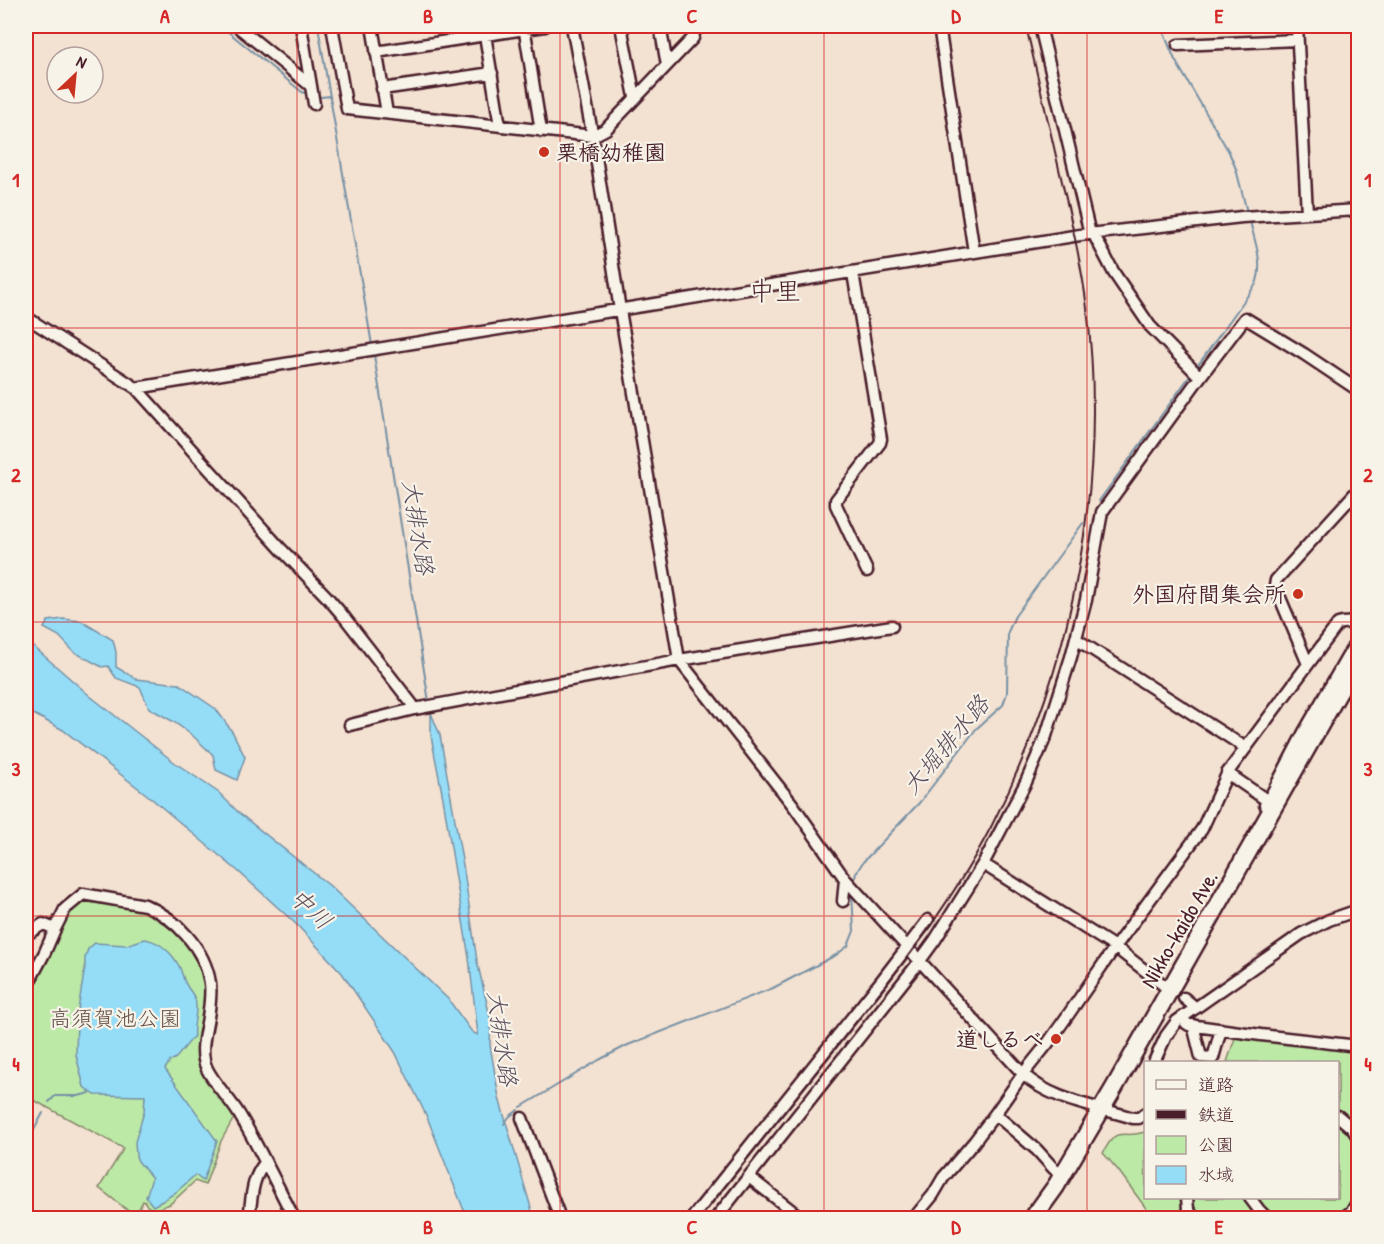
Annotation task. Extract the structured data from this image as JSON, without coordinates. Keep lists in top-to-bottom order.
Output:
{
  "streets": {
    "highway": ["Nikko-kaido Ave."]
  },
  "districts": ["中里"],
  "water": ["大排水路", "大堀排水路", "中川"],
  "parks": ["高須賀池公園"],
  "places": ["栗橋幼稚園", "外国府間集会所", "道しるべ"],
  "legend": [
    "道路",
    "鉄道",
    "公園",
    "水域"
  ],
  "north": "top right",
  "grid": {
    "columns": [
      "A",
      "B",
      "C",
      "D",
      "E"
    ],
    "rows": [
      "1",
      "2",
      "3",
      "4"
    ]
  }
}
